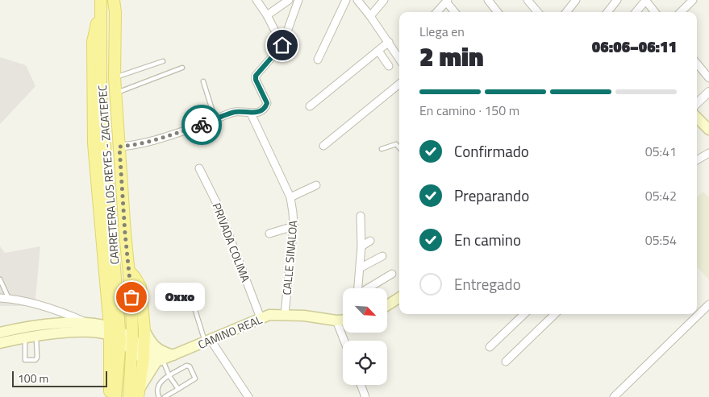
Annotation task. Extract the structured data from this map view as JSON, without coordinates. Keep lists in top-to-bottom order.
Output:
{
  "streets": {
    "main road": ["CARRETERA LOS REYES - ZACATEPEC", "CAMINO REAL"],
    "street": ["PRIVADA COLIMA", "CALLE SINALOA"]
  },
  "crossings": [
    ["PRIVADA COLIMA", "CAMINO REAL"],
    ["CALLE SINALOA", "CAMINO REAL"]
  ],
  "places": ["Oxxo"],
  "scale_bar": "100 m",
  "north": "bottom right",
  "page": {
    "heading": ["2 min", "Llega en", "06:06–06:11"],
    "bar": "En camino · 150 m",
    "list": [
      ["Confirmado", "05:41"],
      ["Preparando", "05:42"],
      ["En camino", "05:54"],
      "Entregado"
    ],
    "bubble": "Oxxo",
    "scale": "100 m"
  }
}
